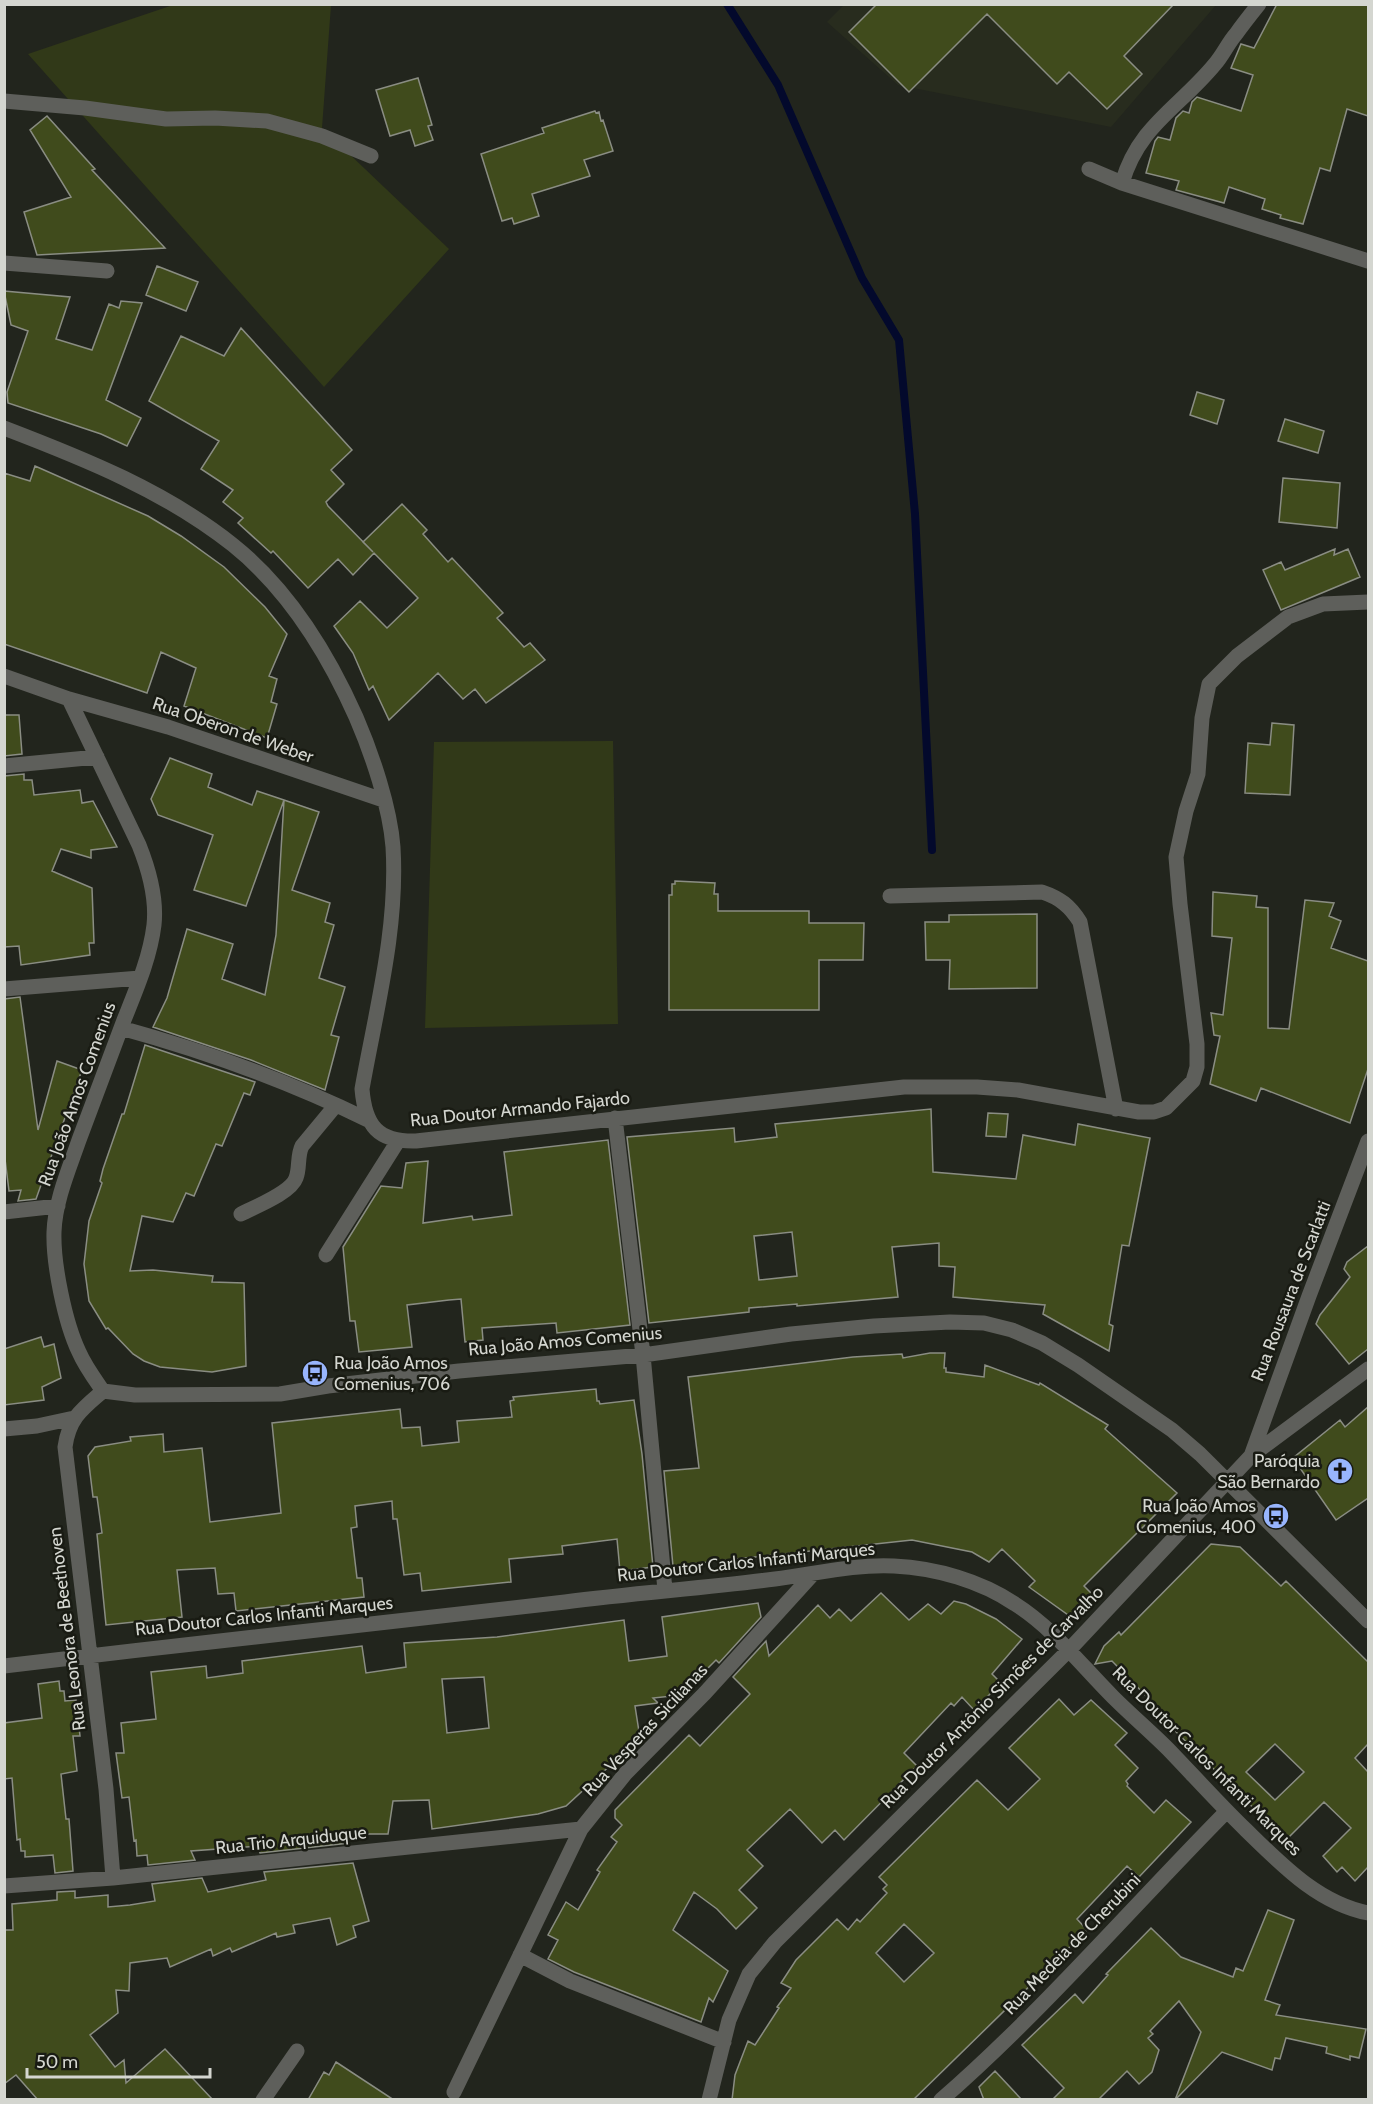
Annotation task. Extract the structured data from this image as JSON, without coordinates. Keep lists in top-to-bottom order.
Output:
{
  "streets": {
    "street": [
      "Rua Oberon de Weber",
      "Rua João Amos Comenius",
      "Rua Doutor Armando Fajardo",
      "Rua Rousaura de Scarlatti",
      "Rua Doutor Carlos Infanti Marques",
      "Rua Leonora de Beethoven",
      "Rua Doutor Antônio Simões de Carvalho",
      "Rua Vesperas Sicilianas",
      "Rua Trio Arquiduque",
      "Rua Medeia de Cherubini"
    ]
  },
  "crossings": [
    ["Rua Oberon de Weber", "Rua João Amos Comenius"],
    ["Rua João Amos Comenius", "Rua Doutor Armando Fajardo"],
    ["Rua João Amos Comenius", "Rua Leonora de Beethoven"],
    ["Rua João Amos Comenius", "Rua Doutor Antônio Simões de Carvalho"],
    ["Rua Rousaura de Scarlatti", "Rua Doutor Antônio Simões de Carvalho"],
    ["Rua Doutor Carlos Infanti Marques", "Rua Leonora de Beethoven"],
    ["Rua Doutor Carlos Infanti Marques", "Rua Doutor Antônio Simões de Carvalho"],
    ["Rua Doutor Carlos Infanti Marques", "Rua Vesperas Sicilianas"],
    ["Rua Doutor Carlos Infanti Marques", "Rua Medeia de Cherubini"],
    ["Rua Leonora de Beethoven", "Rua Trio Arquiduque"],
    ["Rua Vesperas Sicilianas", "Rua Trio Arquiduque"]
  ],
  "places": {
    "bus stop": ["Rua João Amos Comenius, 706", "Rua João Amos Comenius, 400"],
    "church": ["Paróquia São Bernardo"]
  },
  "scale_bar": "50 m"
}
